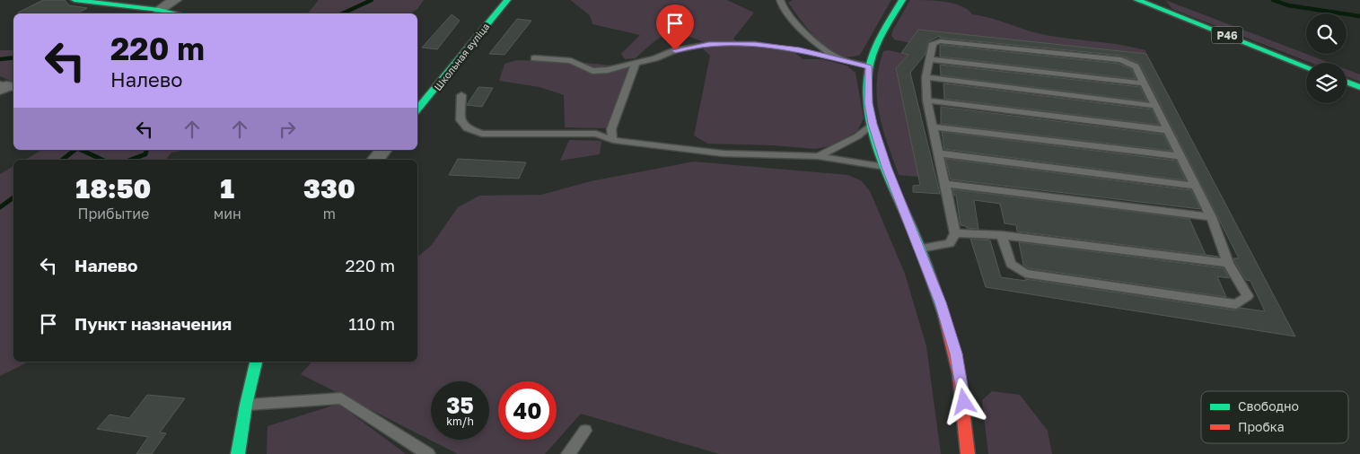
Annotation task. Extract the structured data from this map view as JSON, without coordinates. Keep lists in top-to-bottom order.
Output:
{
  "streets": {
    "street": ["Р46", "Школьная вуліца"]
  },
  "legend": ["Свободно", "Пробка"],
  "page": {
    "turn": ["220 m", "Налево"],
    "eta": [
      "18:50",
      "Прибытие",
      "1",
      "мин",
      "330",
      "m"
    ],
    "list": [
      {
        "name": "Налево",
        "value": "220 m"
      },
      {
        "name": "Пункт назначения",
        "value": "110 m"
      }
    ],
    "speed": "35 km/h",
    "limit": "40"
  }
}
